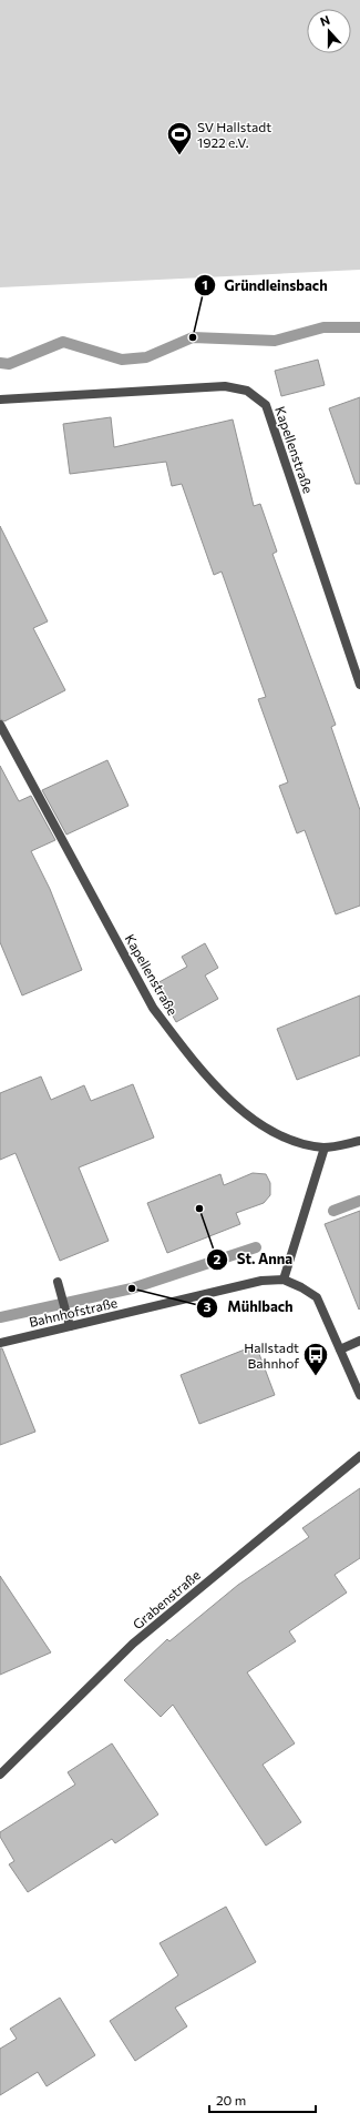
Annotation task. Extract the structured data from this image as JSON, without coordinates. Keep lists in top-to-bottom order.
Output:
{
  "streets": {
    "street": ["Kapellenstraße", "Bahnhofstraße", "Grabenstraße"]
  },
  "places": {
    "sports": ["SV Hallstadt 1922 e.V."],
    "other": ["Gründleinsbach", "St. Anna", "Mühlbach"],
    "bus stop": ["Hallstadt Bahnhof"]
  },
  "scale_bar": "20 m",
  "north": "top"
}
